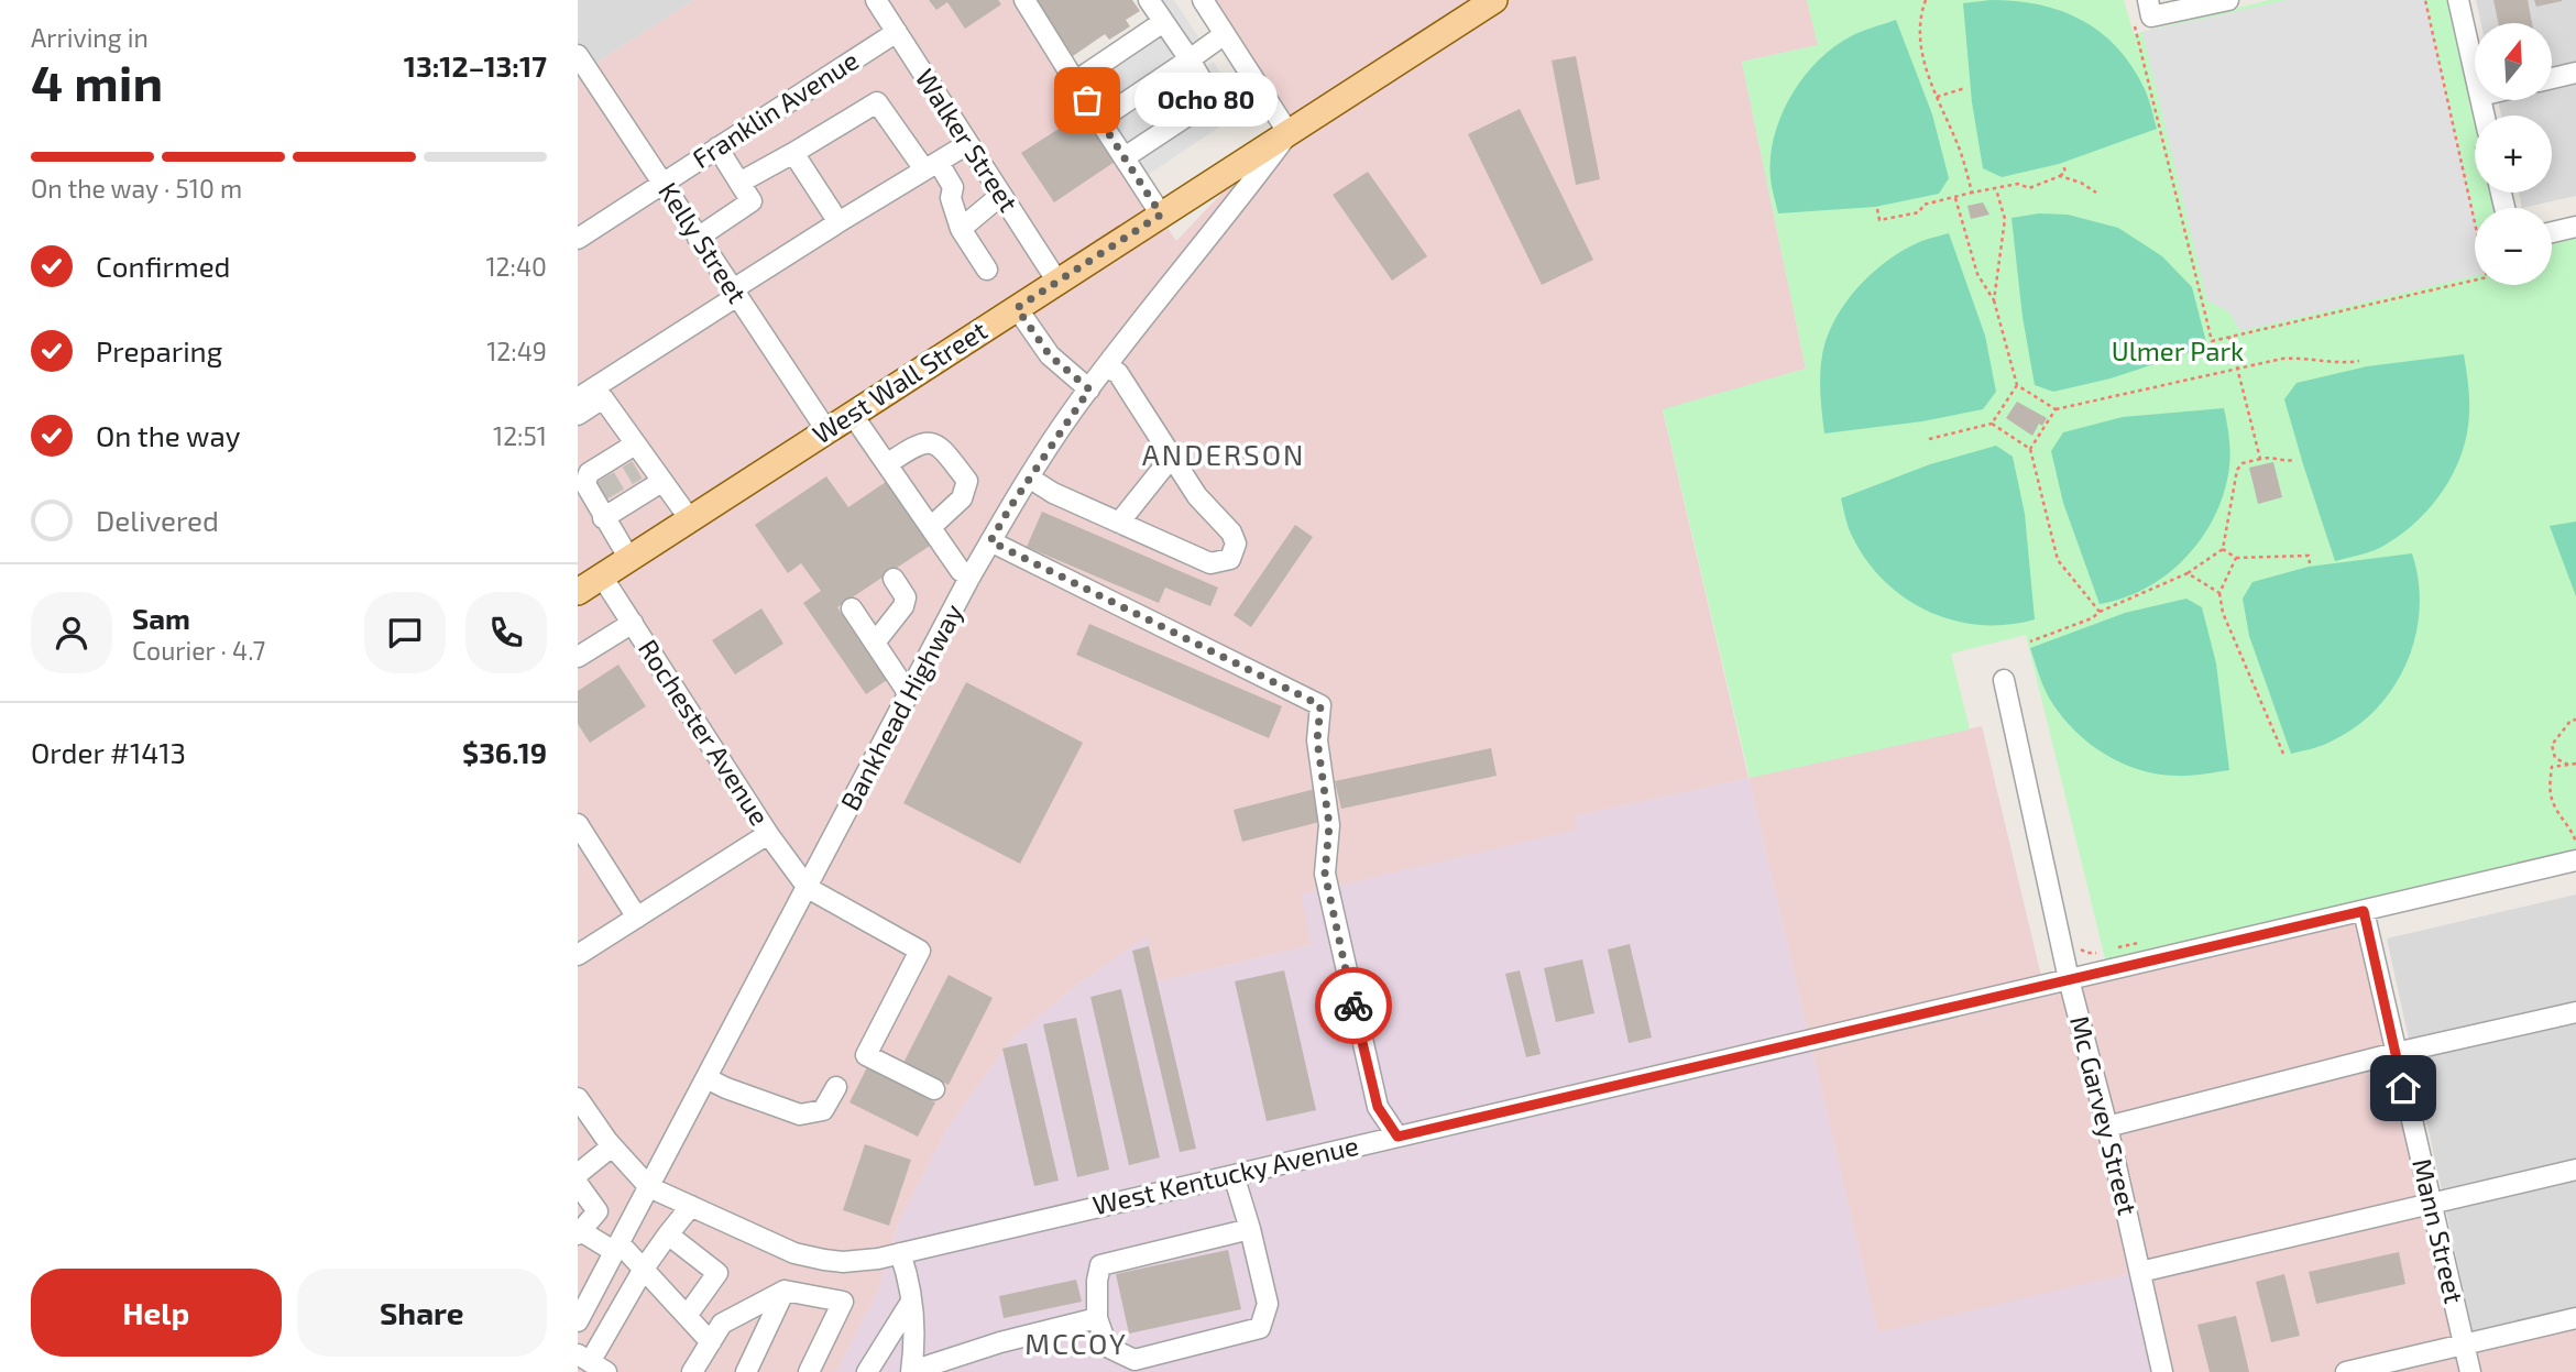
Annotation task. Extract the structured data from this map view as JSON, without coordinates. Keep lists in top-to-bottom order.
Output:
{
  "streets": {
    "main road": ["West Wall Street"],
    "street": [
      "Franklin Avenue",
      "Walker Street",
      "Kelly Street",
      "Bankhead Highway",
      "Rochester Avenue",
      "Mc Garvey Street",
      "West Kentucky Avenue",
      "Mann Street"
    ]
  },
  "crossings": [
    ["Franklin Avenue", "Walker Street"],
    ["Franklin Avenue", "Kelly Street"],
    ["Walker Street", "West Wall Street"],
    ["Kelly Street", "West Wall Street"],
    ["West Wall Street", "Bankhead Highway"],
    ["West Wall Street", "Rochester Avenue"],
    ["Bankhead Highway", "Rochester Avenue"],
    ["Bankhead Highway", "West Kentucky Avenue"],
    ["Mc Garvey Street", "West Kentucky Avenue"],
    ["West Kentucky Avenue", "Mann Street"]
  ],
  "districts": ["ANDERSON", "MCCOY"],
  "parks": ["Ulmer Park"],
  "places": ["Ocho 80"],
  "north": "top",
  "page": {
    "heading": ["4 min", "Arriving in", "13:12–13:17"],
    "panel": [
      "Sam",
      "Courier · 4.7",
      "Order #1413",
      "$36.19"
    ],
    "map_buttons": ["+", "−"],
    "bubble": "Ocho 80",
    "bar": "On the way · 510 m",
    "list": [
      ["Confirmed", "12:40"],
      ["Preparing", "12:49"],
      ["On the way", "12:51"],
      "Delivered"
    ],
    "buttons": ["Help", "Share"]
  }
}
